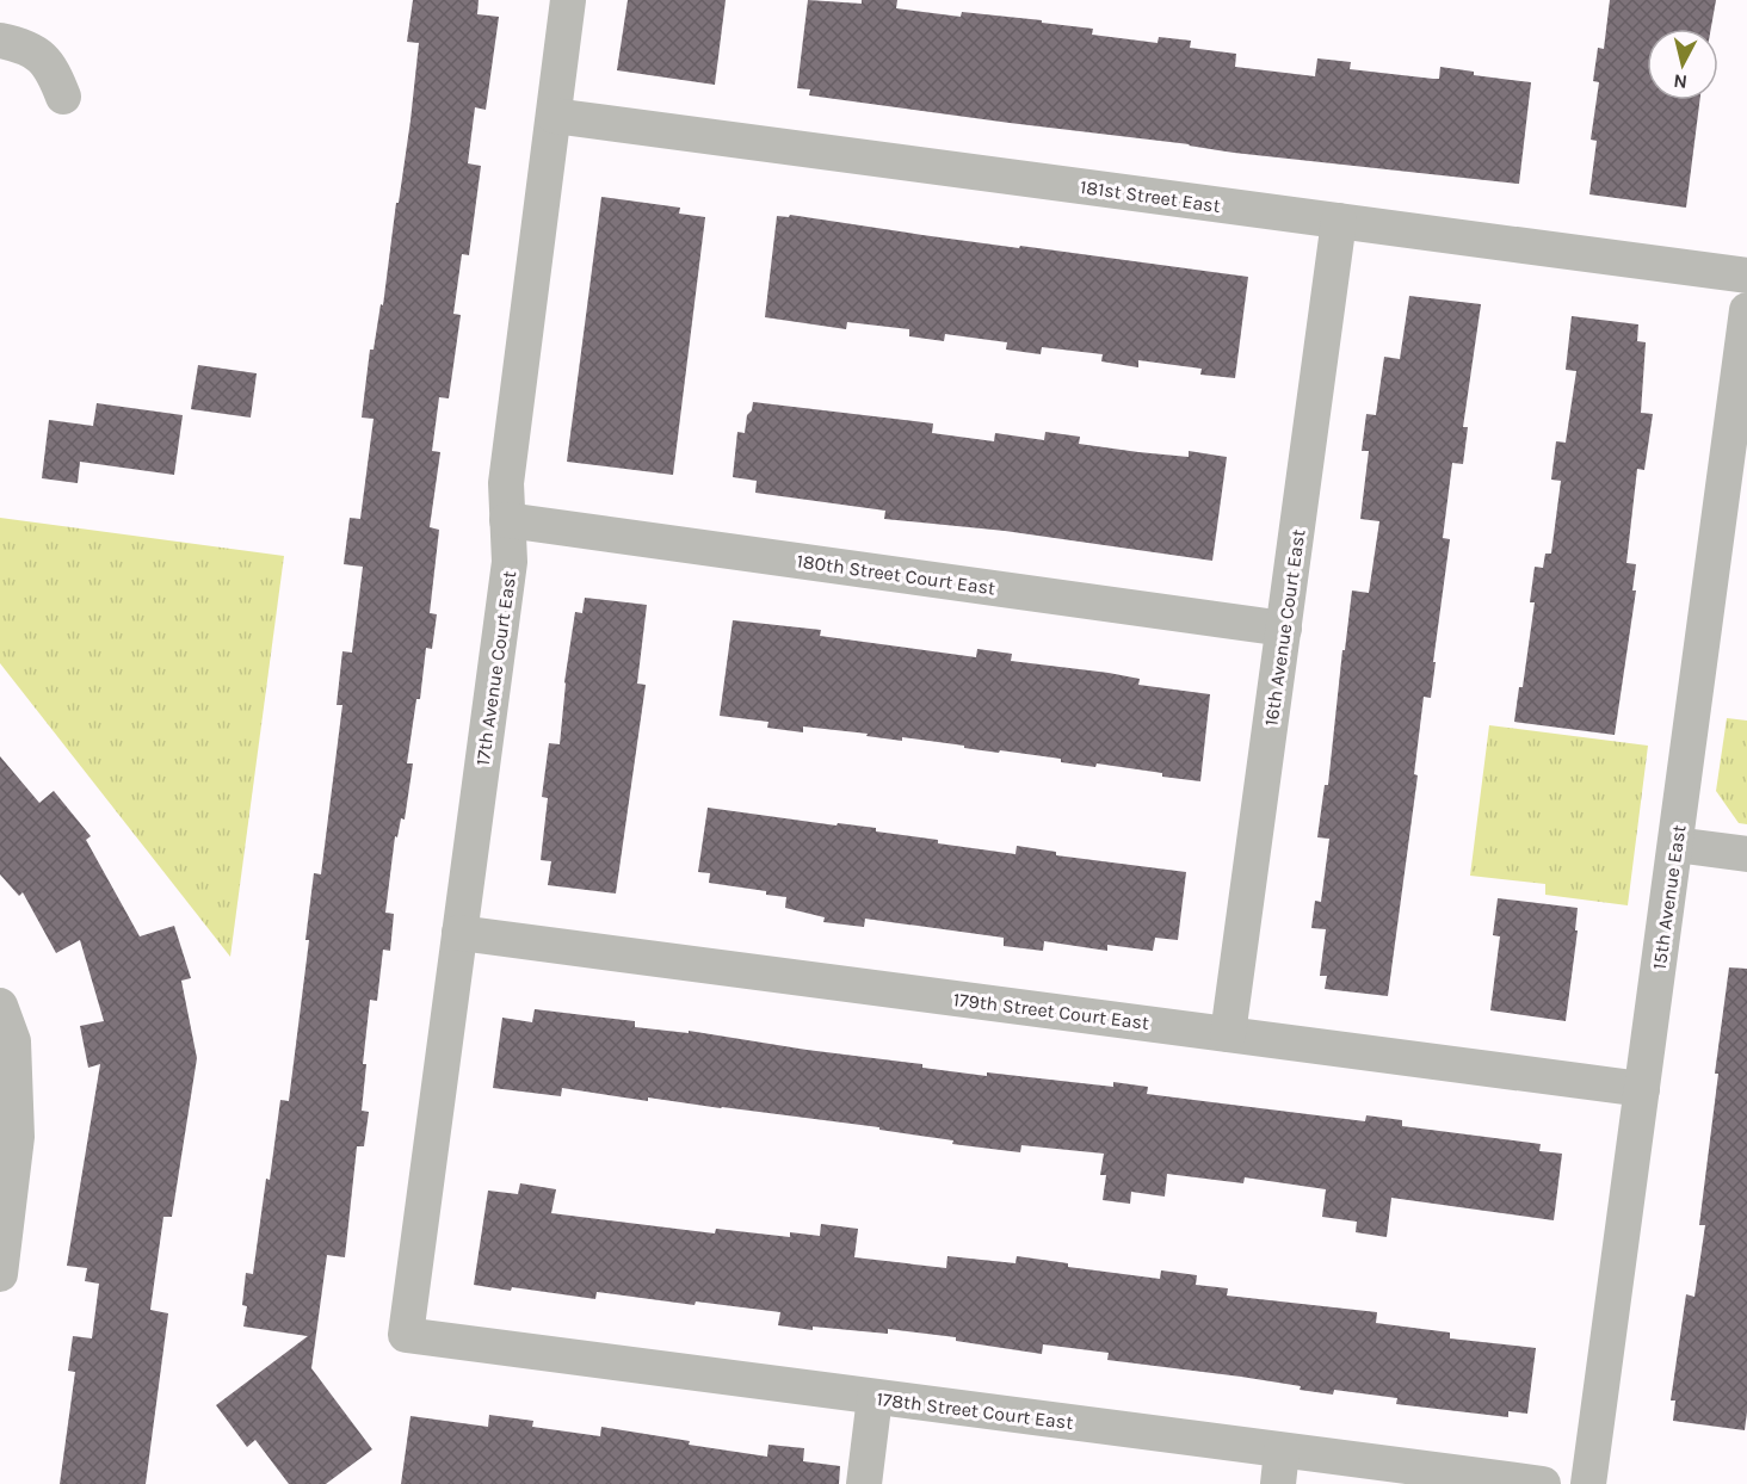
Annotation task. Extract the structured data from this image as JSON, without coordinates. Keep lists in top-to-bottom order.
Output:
{
  "streets": {
    "street": [
      "181st Street East",
      "180th Street Court East",
      "16th Avenue Court East",
      "17th Avenue Court East",
      "15th Avenue East",
      "179th Street Court East",
      "178th Street Court East"
    ]
  },
  "crossings": [
    ["181st Street East", "16th Avenue Court East"],
    ["181st Street East", "17th Avenue Court East"],
    ["180th Street Court East", "16th Avenue Court East"],
    ["180th Street Court East", "17th Avenue Court East"],
    ["16th Avenue Court East", "179th Street Court East"],
    ["17th Avenue Court East", "179th Street Court East"],
    ["17th Avenue Court East", "178th Street Court East"],
    ["15th Avenue East", "179th Street Court East"]
  ],
  "north": "bottom"
}
